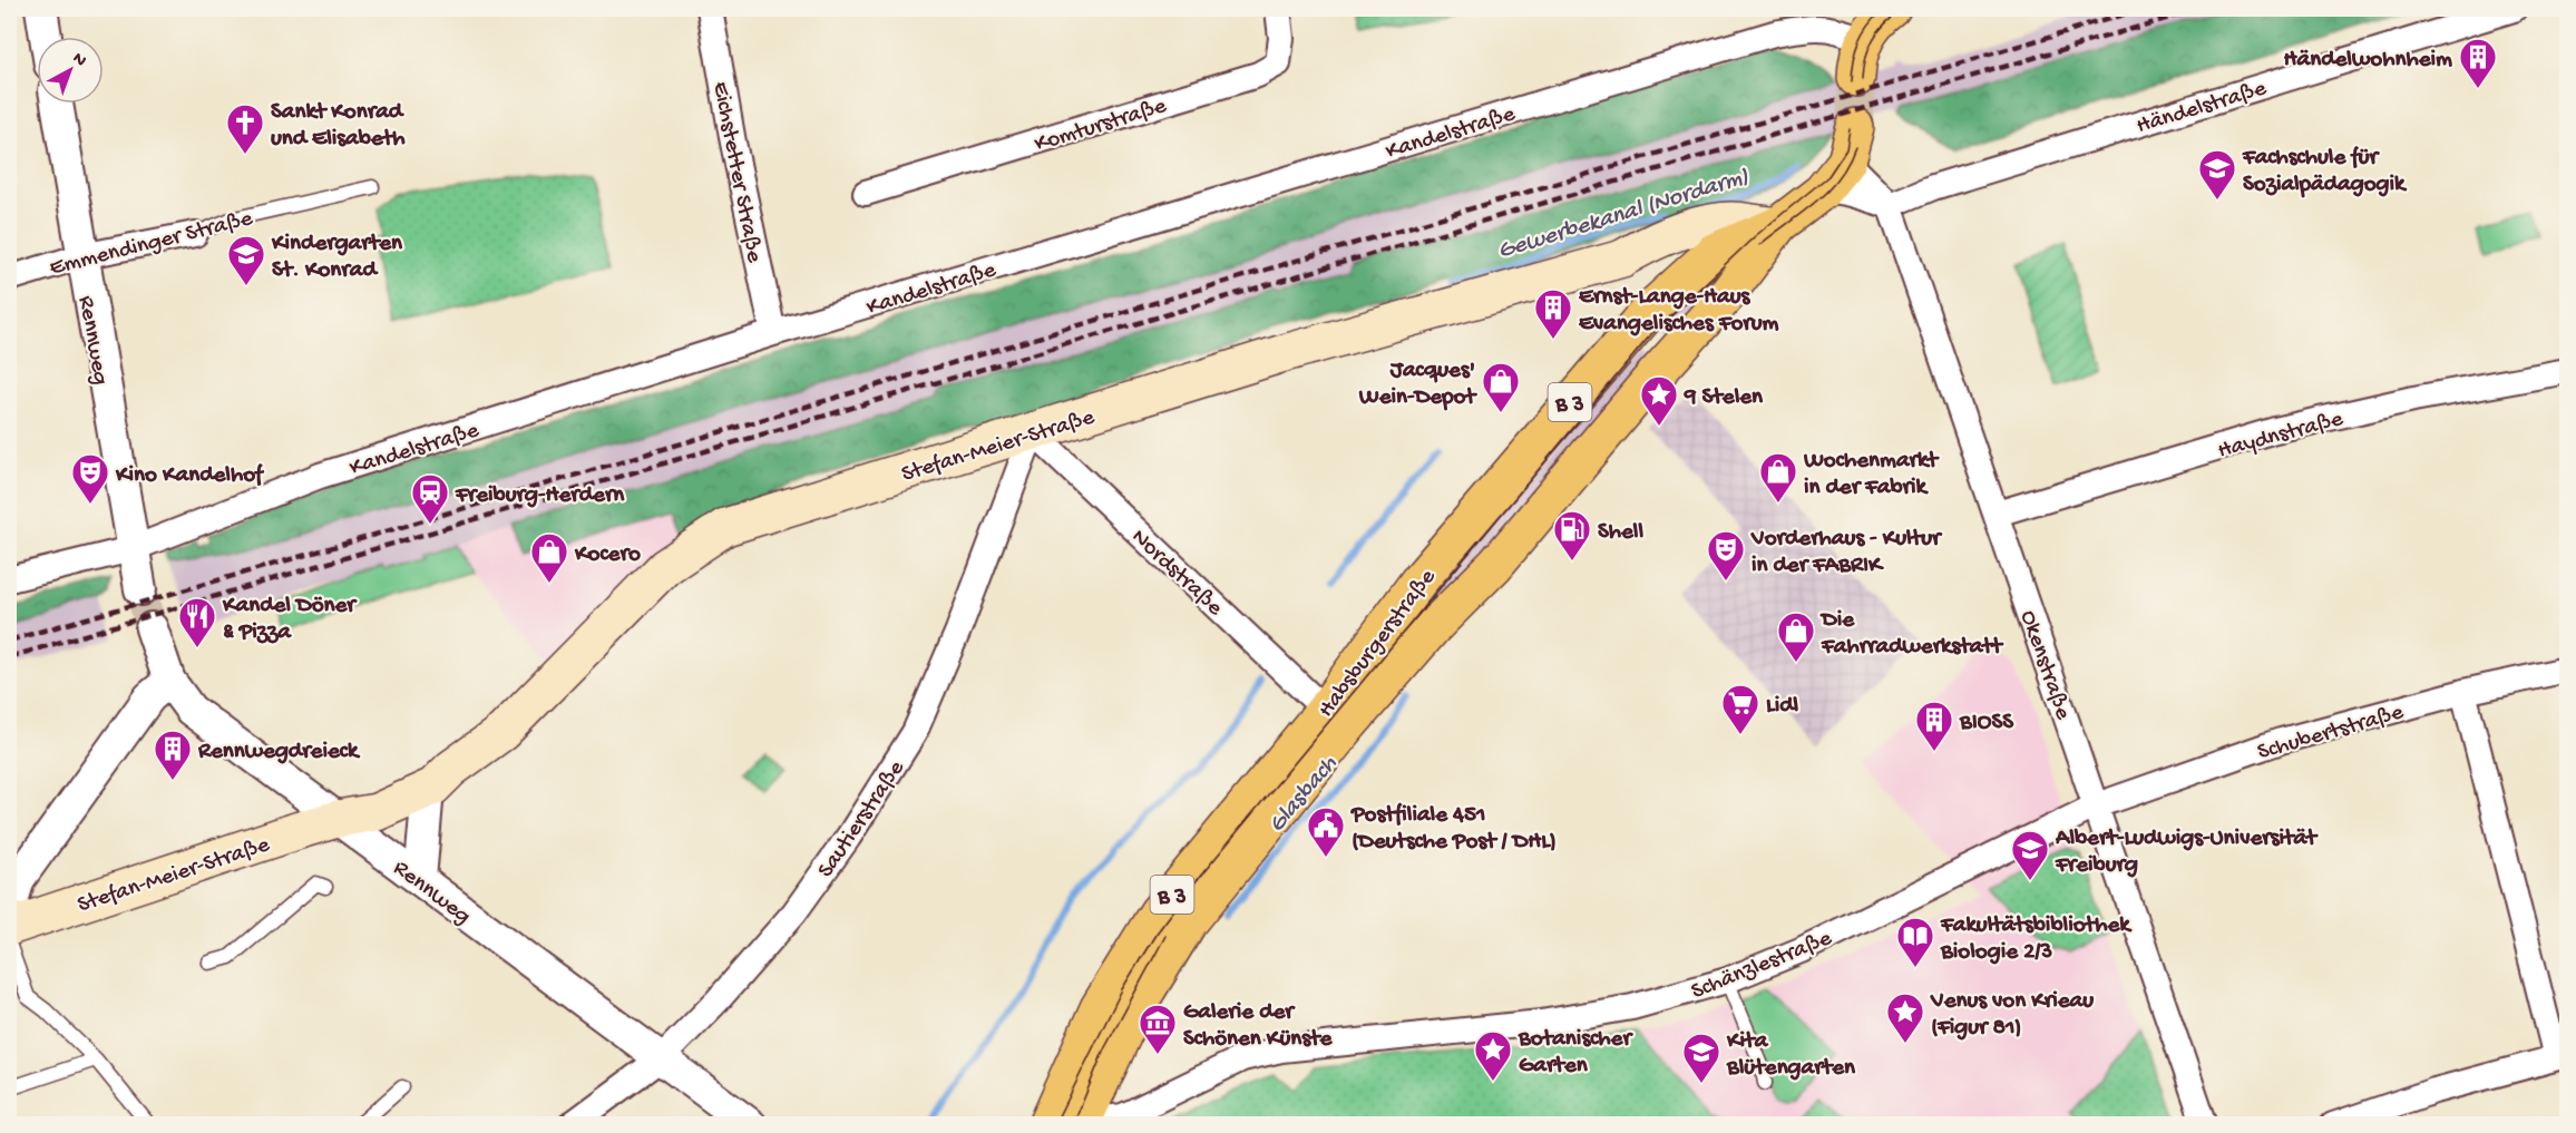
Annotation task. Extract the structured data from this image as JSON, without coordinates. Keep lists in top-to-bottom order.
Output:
{
  "streets": {
    "main road": ["B 3", "Stefan-Meier-Straße", "Habsburgerstraße"],
    "street": [
      "Händelstraße",
      "Komturstraße",
      "Kandelstraße",
      "Eichstetter Straße",
      "Emmendinger Straße",
      "Rennweg",
      "Haydnstraße",
      "Nordstraße",
      "Okenstraße",
      "Schubertstraße",
      "Sautierstraße",
      "Schänzlestraße"
    ]
  },
  "crossings": [
    ["Händelstraße", "Okenstraße"],
    ["Kandelstraße", "Eichstetter Straße"],
    ["Kandelstraße", "Rennweg"],
    ["Emmendinger Straße", "Rennweg"],
    ["Rennweg", "Stefan-Meier-Straße"],
    ["Rennweg", "Sautierstraße"],
    ["Haydnstraße", "Okenstraße"],
    ["Stefan-Meier-Straße", "Nordstraße"],
    ["Stefan-Meier-Straße", "Habsburgerstraße"],
    ["Stefan-Meier-Straße", "Sautierstraße"],
    ["Nordstraße", "Habsburgerstraße"],
    ["Nordstraße", "Sautierstraße"],
    ["Habsburgerstraße", "Okenstraße"],
    ["Habsburgerstraße", "Schänzlestraße"],
    ["Okenstraße", "Schubertstraße"],
    ["Okenstraße", "Schänzlestraße"],
    ["Schubertstraße", "Schänzlestraße"]
  ],
  "water": ["Gewerbekanal (Nordarm)", "Glasbach"],
  "places": {
    "building": [
      "Händelwohnheim",
      "Ernst-Lange-Haus Evangelisches Forum",
      "BIOSS",
      "Rennwegdreieck"
    ],
    "church": ["Sankt Konrad und Elisabeth"],
    "school or university": [
      "Fachschule für Sozialpädagogik",
      "Kindergarten St. Konrad",
      "Albert-Ludwigs-Universität Freiburg",
      "Kita Blütengarten"
    ],
    "shop": [
      "Jacques' Wein-Depot",
      "Wochenmarkt in der Fabrik",
      "Kocero",
      "Die Fahrradwerkstatt"
    ],
    "place": ["9 Stelen", "Venus von Krieau (Figur 81)", "Botanischer Garten"],
    "theatre": ["Kino Kandelhof", "Vorderhaus - Kultur in der FABRIK"],
    "station": ["Freiburg-Herdern"],
    "fuel station": ["Shell"],
    "restaurant": ["Kandel Döner & Pizza"],
    "supermarket": ["Lidl"],
    "public building": ["Postfiliale 451 (Deutsche Post / DHL)"],
    "library": ["Fakultätsbibliothek Biologie 2/3"],
    "museum": ["Galerie der Schönen Künste"]
  },
  "north": "top right"
}
